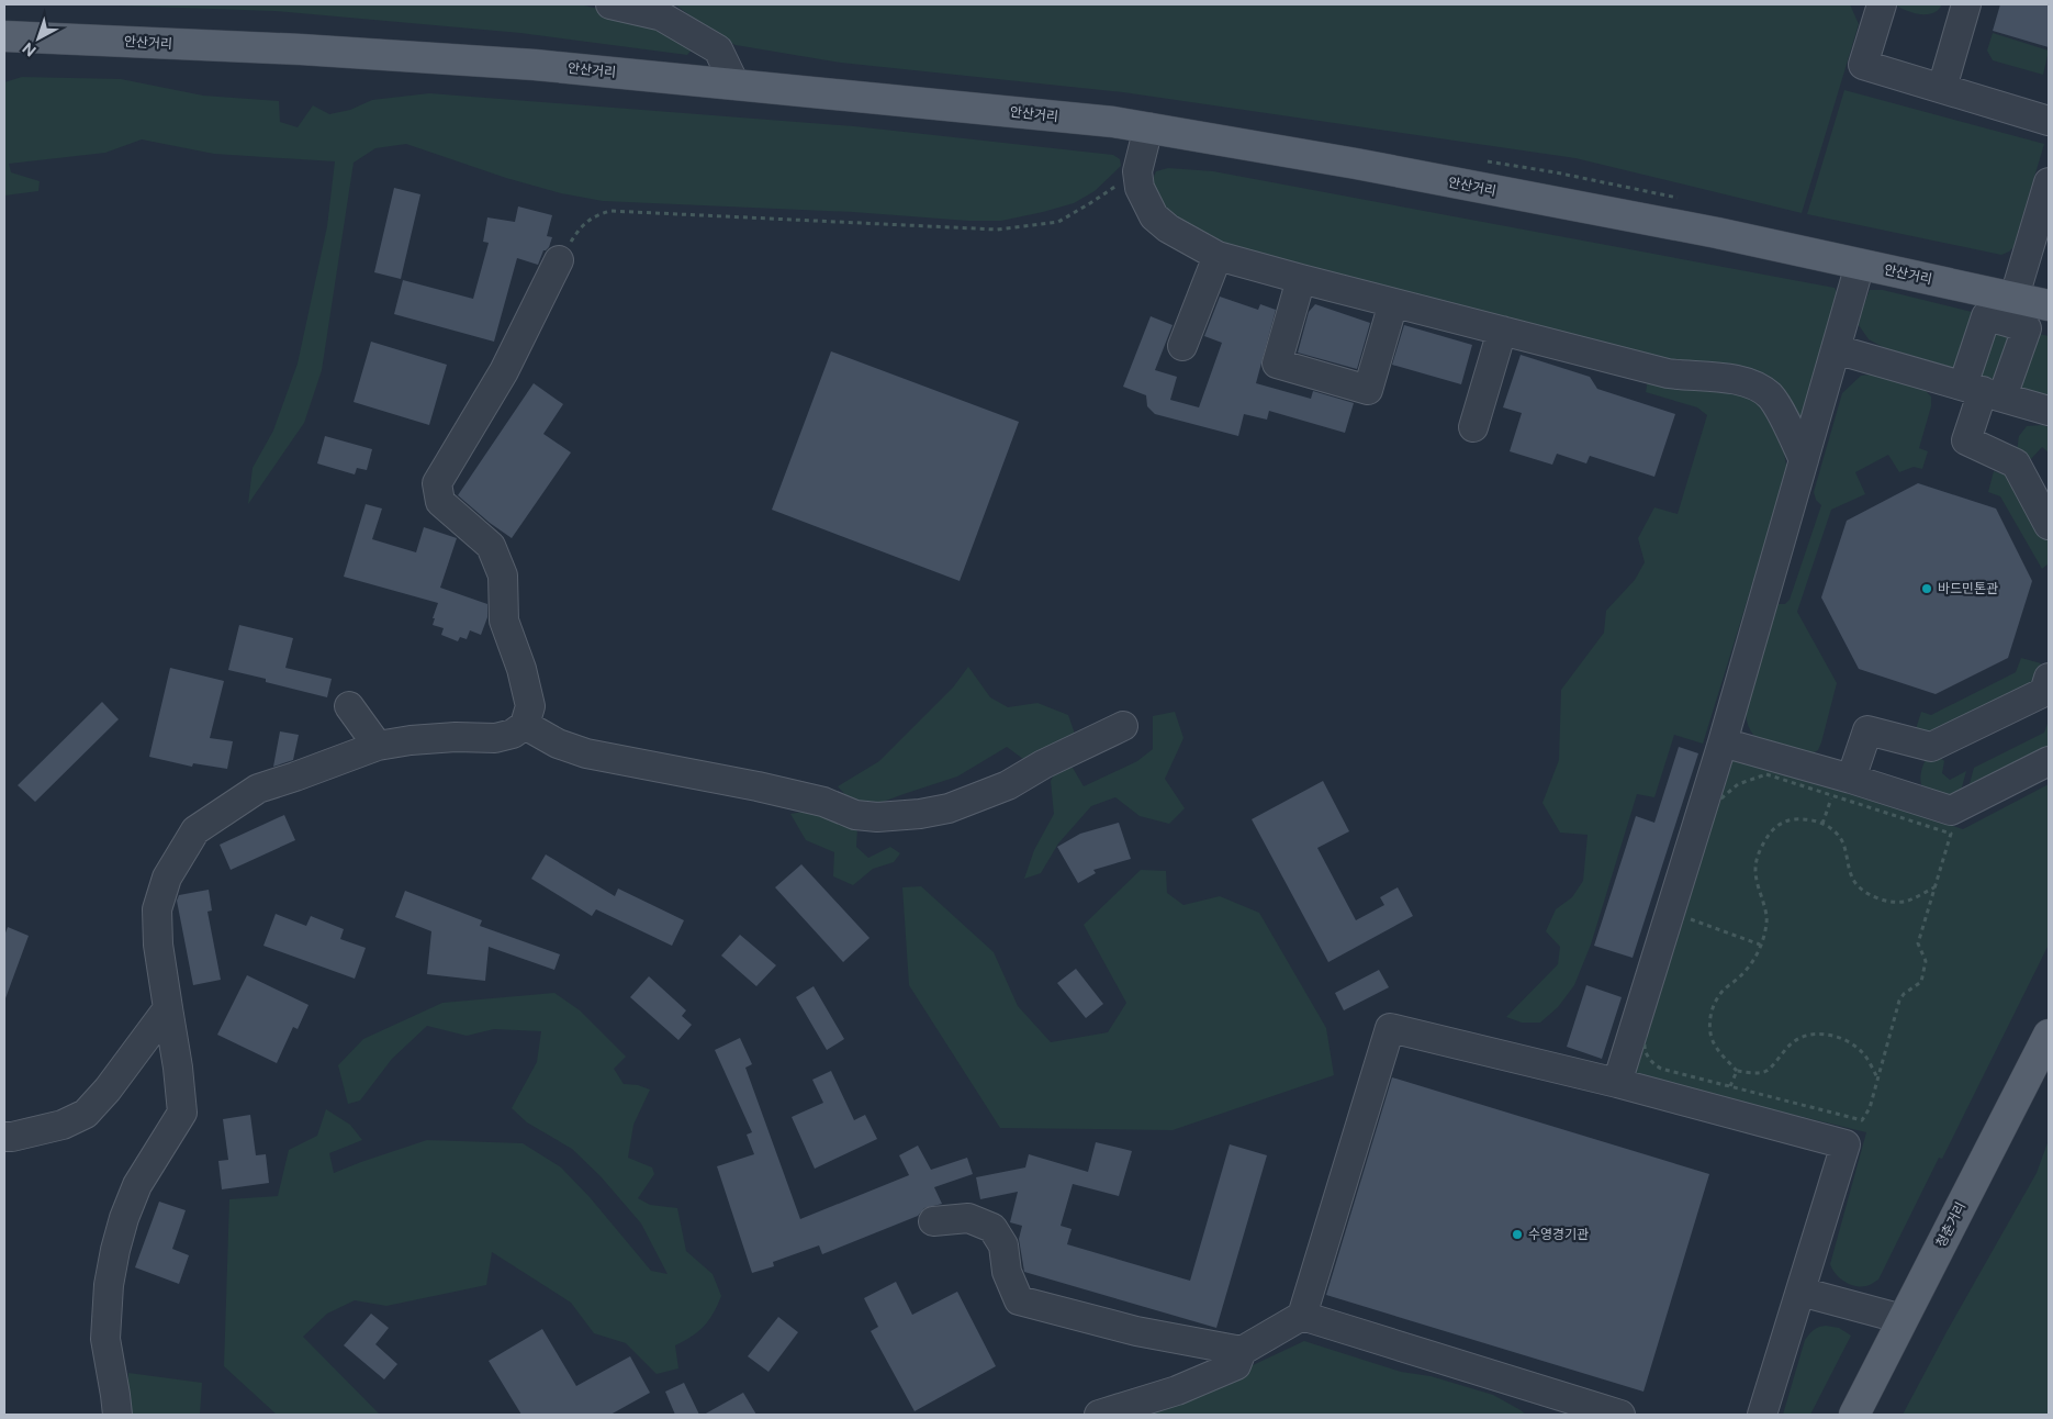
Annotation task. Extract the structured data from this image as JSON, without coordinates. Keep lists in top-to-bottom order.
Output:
{
  "streets": {
    "main road": ["안산거리", "청춘거리"]
  },
  "places": ["바드민톤관", "수영경기관"],
  "north": "bottom left"
}
